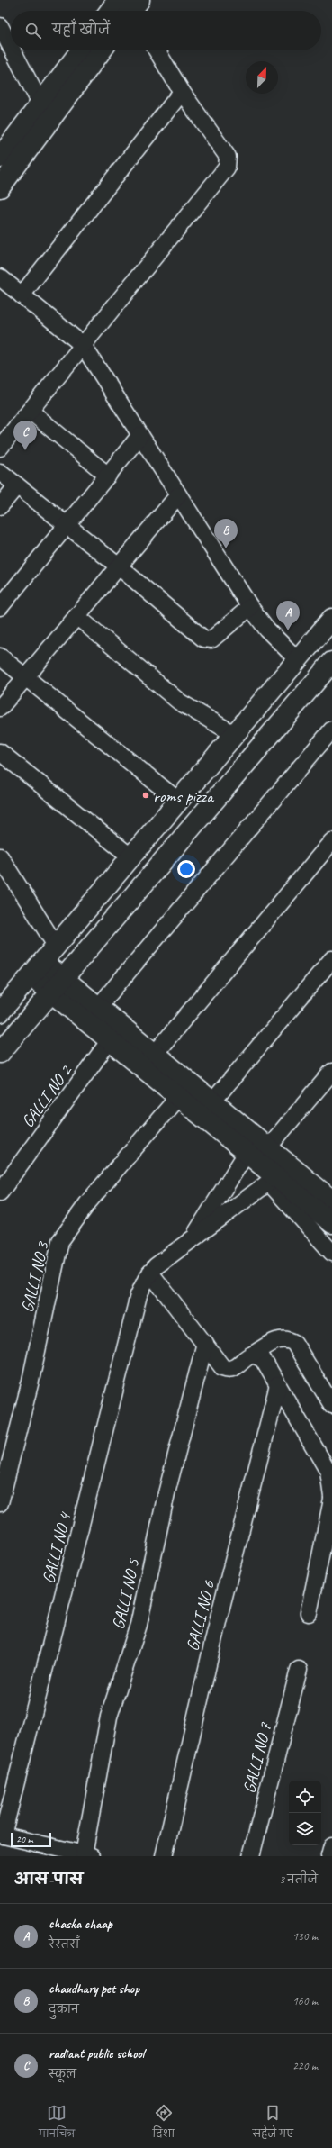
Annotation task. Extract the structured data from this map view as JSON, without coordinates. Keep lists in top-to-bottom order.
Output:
{
  "streets": {
    "street": [
      "GALLI NO 2",
      "GALLI NO 3",
      "GALLI NO 4",
      "GALLI NO 5",
      "GALLI NO 6",
      "GALLI NO 7"
    ]
  },
  "places": ["roms pizza"],
  "scale_bar": "20 m",
  "north": "top right",
  "page": {
    "search": "यहाँ खोजें",
    "pins": ["C", "B", "A"],
    "scale": "20 m",
    "heading": ["आस-पास", "3 नतीजे"],
    "list": [
      {
        "mark": "A",
        "name": "chaska chaap",
        "note": "रेस्तराँ",
        "value": "130 m"
      },
      {
        "mark": "B",
        "name": "chaudhary pet shop",
        "note": "दुकान",
        "value": "160 m"
      },
      {
        "mark": "C",
        "name": "radiant public school",
        "note": "स्कूल",
        "value": "220 m"
      }
    ],
    "nav": ["मानचित्र", "दिशा", "सहेजे गए"]
  }
}
